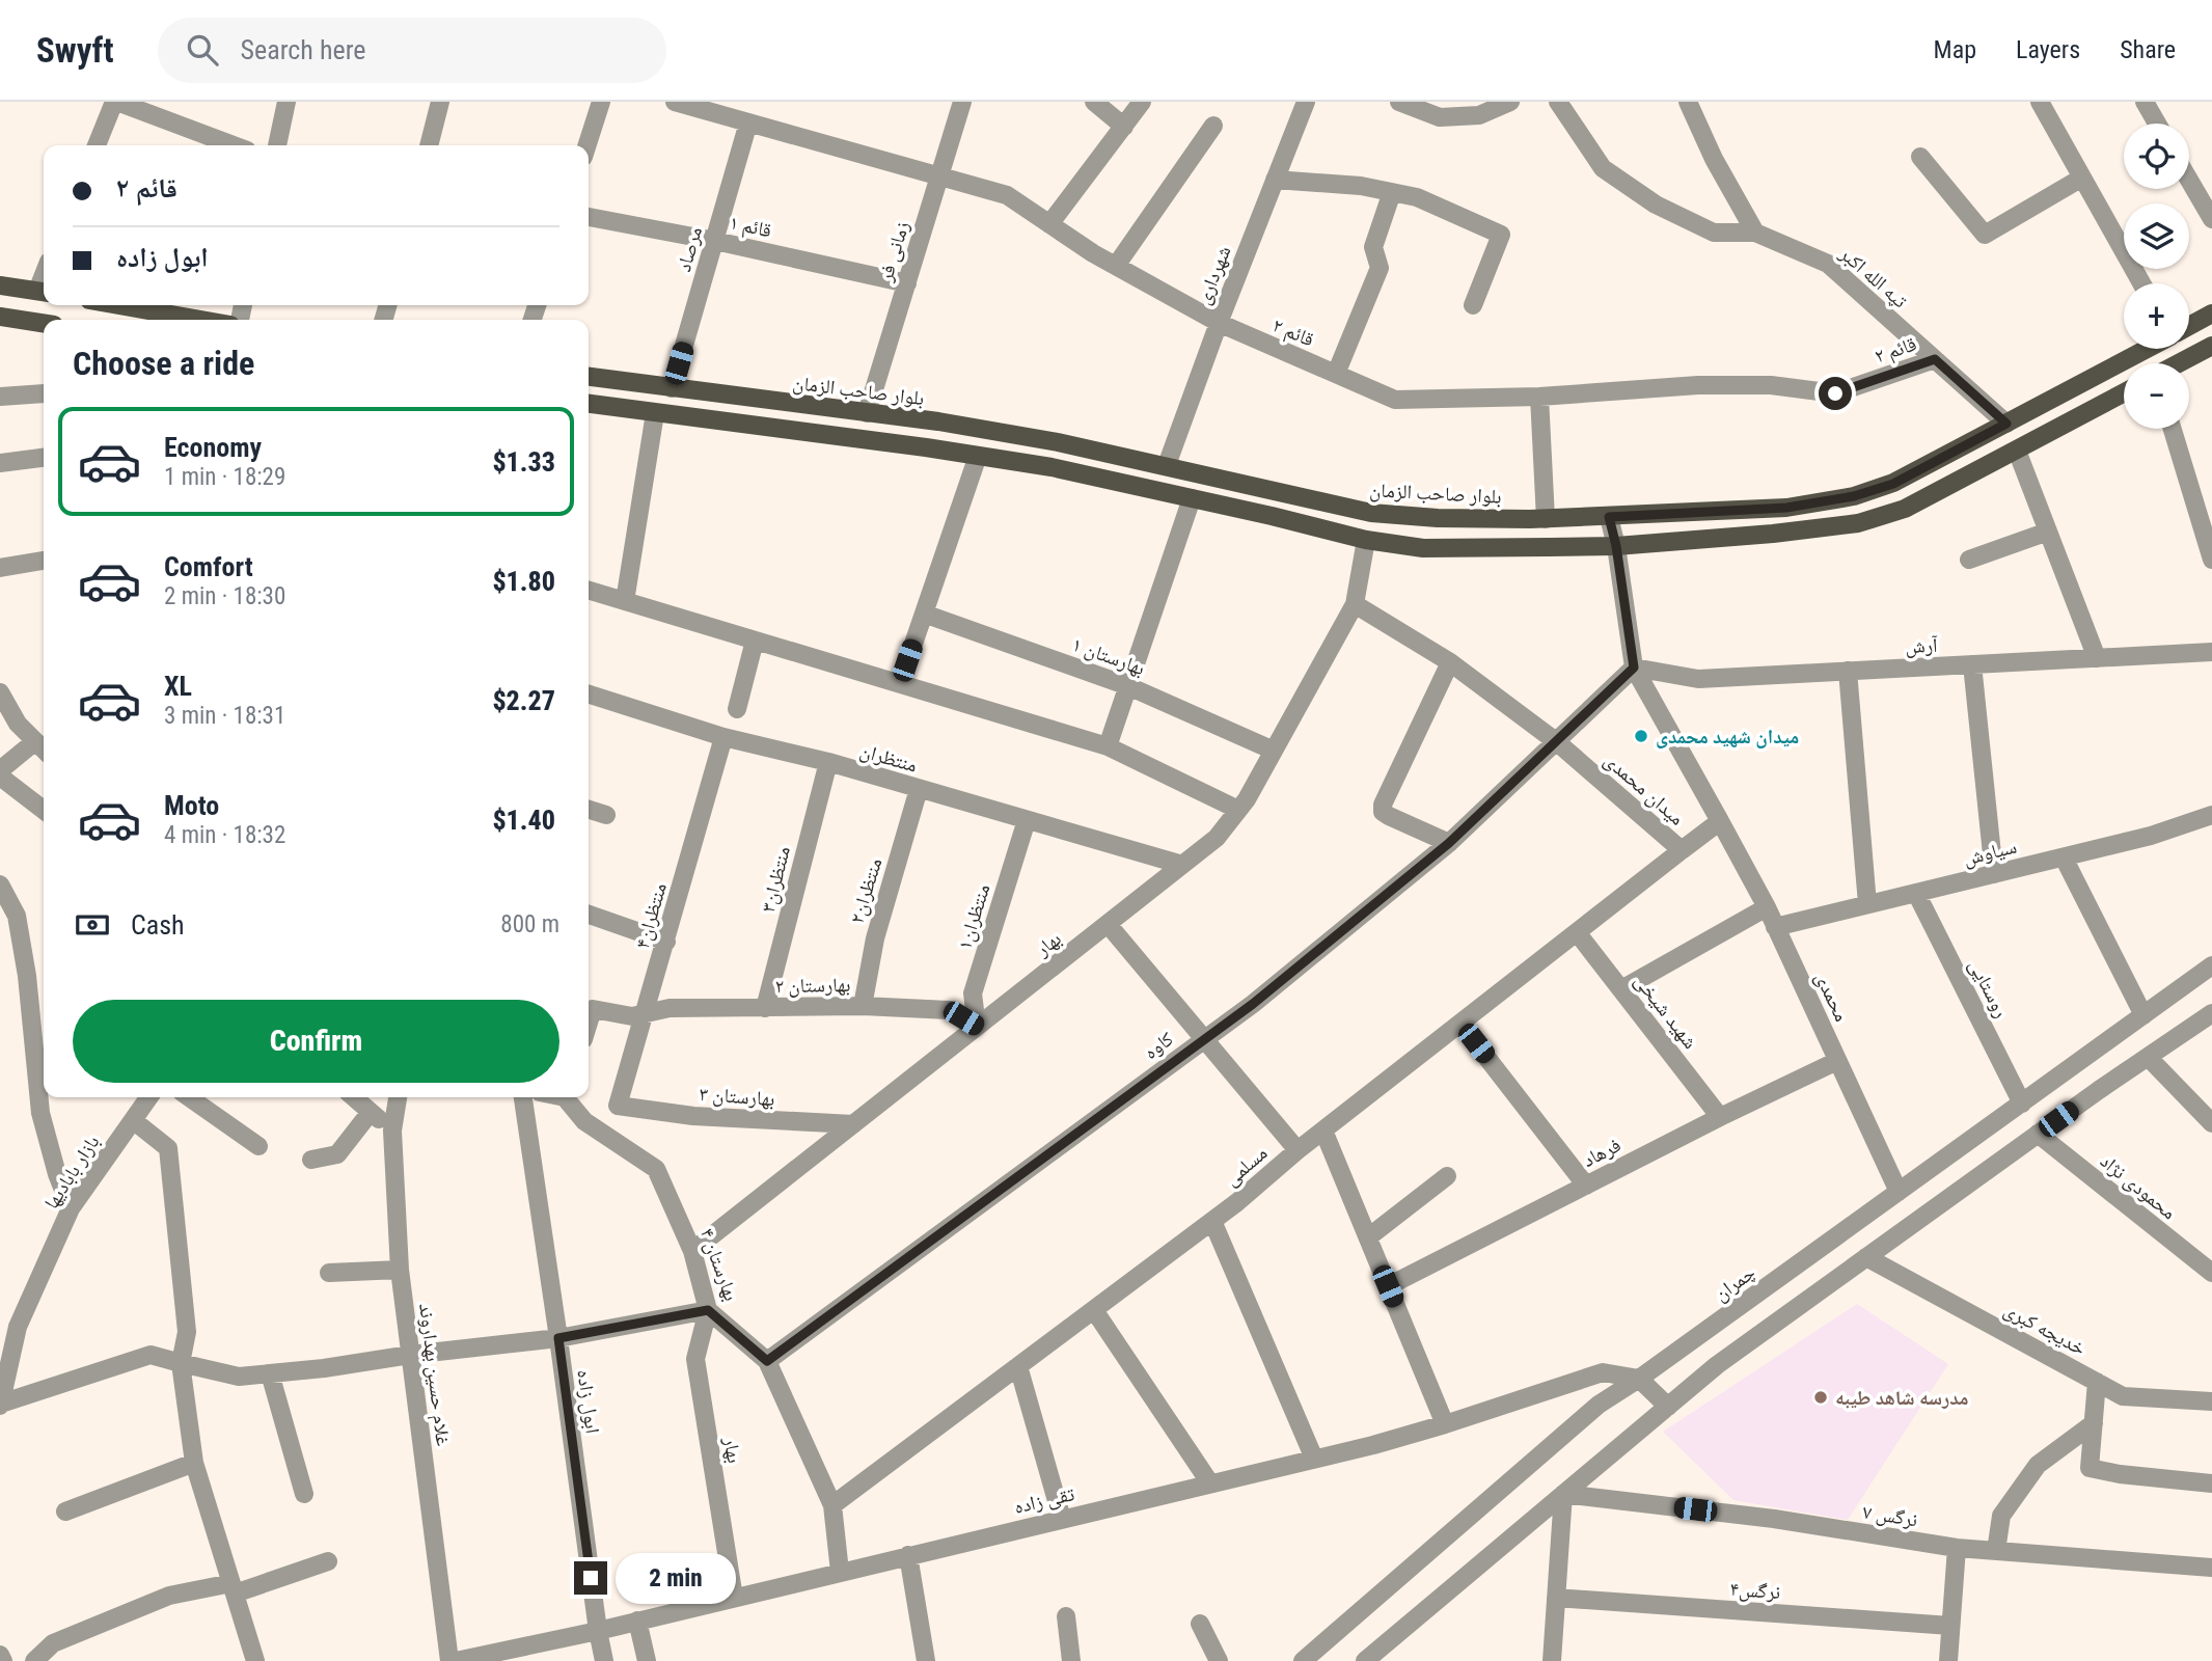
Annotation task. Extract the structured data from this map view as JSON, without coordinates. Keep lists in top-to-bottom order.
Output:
{
  "streets": {
    "main road": ["بلوار صاحب الزمان"],
    "street": [
      "قائم ۱",
      "مرصاد",
      "زمانی فر",
      "شهرداری",
      "تپه الله اکبر",
      "قائم ۲",
      "آرش",
      "بهارستان ۱",
      "منتظران",
      "میدان محمدی",
      "سیاوش",
      "منتظران۳",
      "منتظران۲",
      "منتظران۴",
      "منتظران۱",
      "بهار",
      "بهارستان ۲",
      "روستایی",
      "محمدی",
      "شهید شیخی",
      "کاوه",
      "بهارستان ۳",
      "فرهاد",
      "مسلمی",
      "بازار بابادیها",
      "محمودی نژاد",
      "بهارستان ۴",
      "چمران",
      "خدیجه کبری",
      "غلام حسین بهداروند",
      "ابول زاده",
      "تقی زاده",
      "نرگس ۷",
      "نرگس۴"
    ]
  },
  "crossings": [
    ["قائم ۱", "مرصاد"],
    ["قائم ۱", "زمانی فر"],
    ["مرصاد", "قائم ۲"],
    ["مرصاد", "بلوار صاحب الزمان"],
    ["زمانی فر", "قائم ۲"],
    ["زمانی فر", "بلوار صاحب الزمان"],
    ["شهرداری", "قائم ۲"],
    ["شهرداری", "بلوار صاحب الزمان"],
    ["تپه الله اکبر", "قائم ۲"],
    ["تپه الله اکبر", "بلوار صاحب الزمان"],
    ["آرش", "میدان محمدی"],
    ["بهارستان ۱", "بهار"],
    ["منتظران", "منتظران۳"],
    ["منتظران", "منتظران۲"],
    ["منتظران", "منتظران۴"],
    ["منتظران", "منتظران۱"],
    ["منتظران", "بهار"],
    ["میدان محمدی", "بهار"],
    ["میدان محمدی", "محمدی"],
    ["میدان محمدی", "کاوه"],
    ["میدان محمدی", "مسلمی"],
    ["سیاوش", "روستایی"],
    ["سیاوش", "محمدی"],
    ["منتظران۳", "بهارستان ۲"],
    ["منتظران۲", "بهارستان ۲"],
    ["منتظران۴", "بهارستان ۲"],
    ["منتظران۴", "بهارستان ۳"],
    ["منتظران۱", "بهار"],
    ["منتظران۱", "بهارستان ۲"],
    ["بهار", "بهارستان ۲"],
    ["بهار", "بهارستان ۳"],
    ["بهار", "بهارستان ۴"],
    ["بهار", "تقی زاده"],
    ["روستایی", "چمران"],
    ["محمدی", "فرهاد"],
    ["محمدی", "چمران"],
    ["شهید شیخی", "فرهاد"],
    ["شهید شیخی", "مسلمی"],
    ["کاوه", "بهارستان ۴"],
    ["مسلمی", "بهارستان ۴"],
    ["بهارستان ۴", "تقی زاده"],
    ["چمران", "تقی زاده"],
    ["ابول زاده", "تقی زاده"]
  ],
  "places": ["میدان شهید محمدی", "مدرسه شاهد طیبه"],
  "page": {
    "header": "Swyft",
    "search": "Search here",
    "nav": ["Map", "Layers", "Share"],
    "map_buttons": ["+", "−"],
    "banner": ["قائم ۲", "ابول زاده"],
    "heading": "Choose a ride",
    "list": [
      {
        "name": "Economy",
        "note": "1 min · 18:29",
        "value": "$1.33"
      },
      {
        "name": "Comfort",
        "note": "2 min · 18:30",
        "value": "$1.80"
      },
      {
        "name": "XL",
        "note": "3 min · 18:31",
        "value": "$2.27"
      },
      {
        "name": "Moto",
        "note": "4 min · 18:32",
        "value": "$1.40"
      }
    ],
    "pay": ["Cash", "800 m"],
    "buttons": "Confirm",
    "bubble": "2 min"
  }
}
